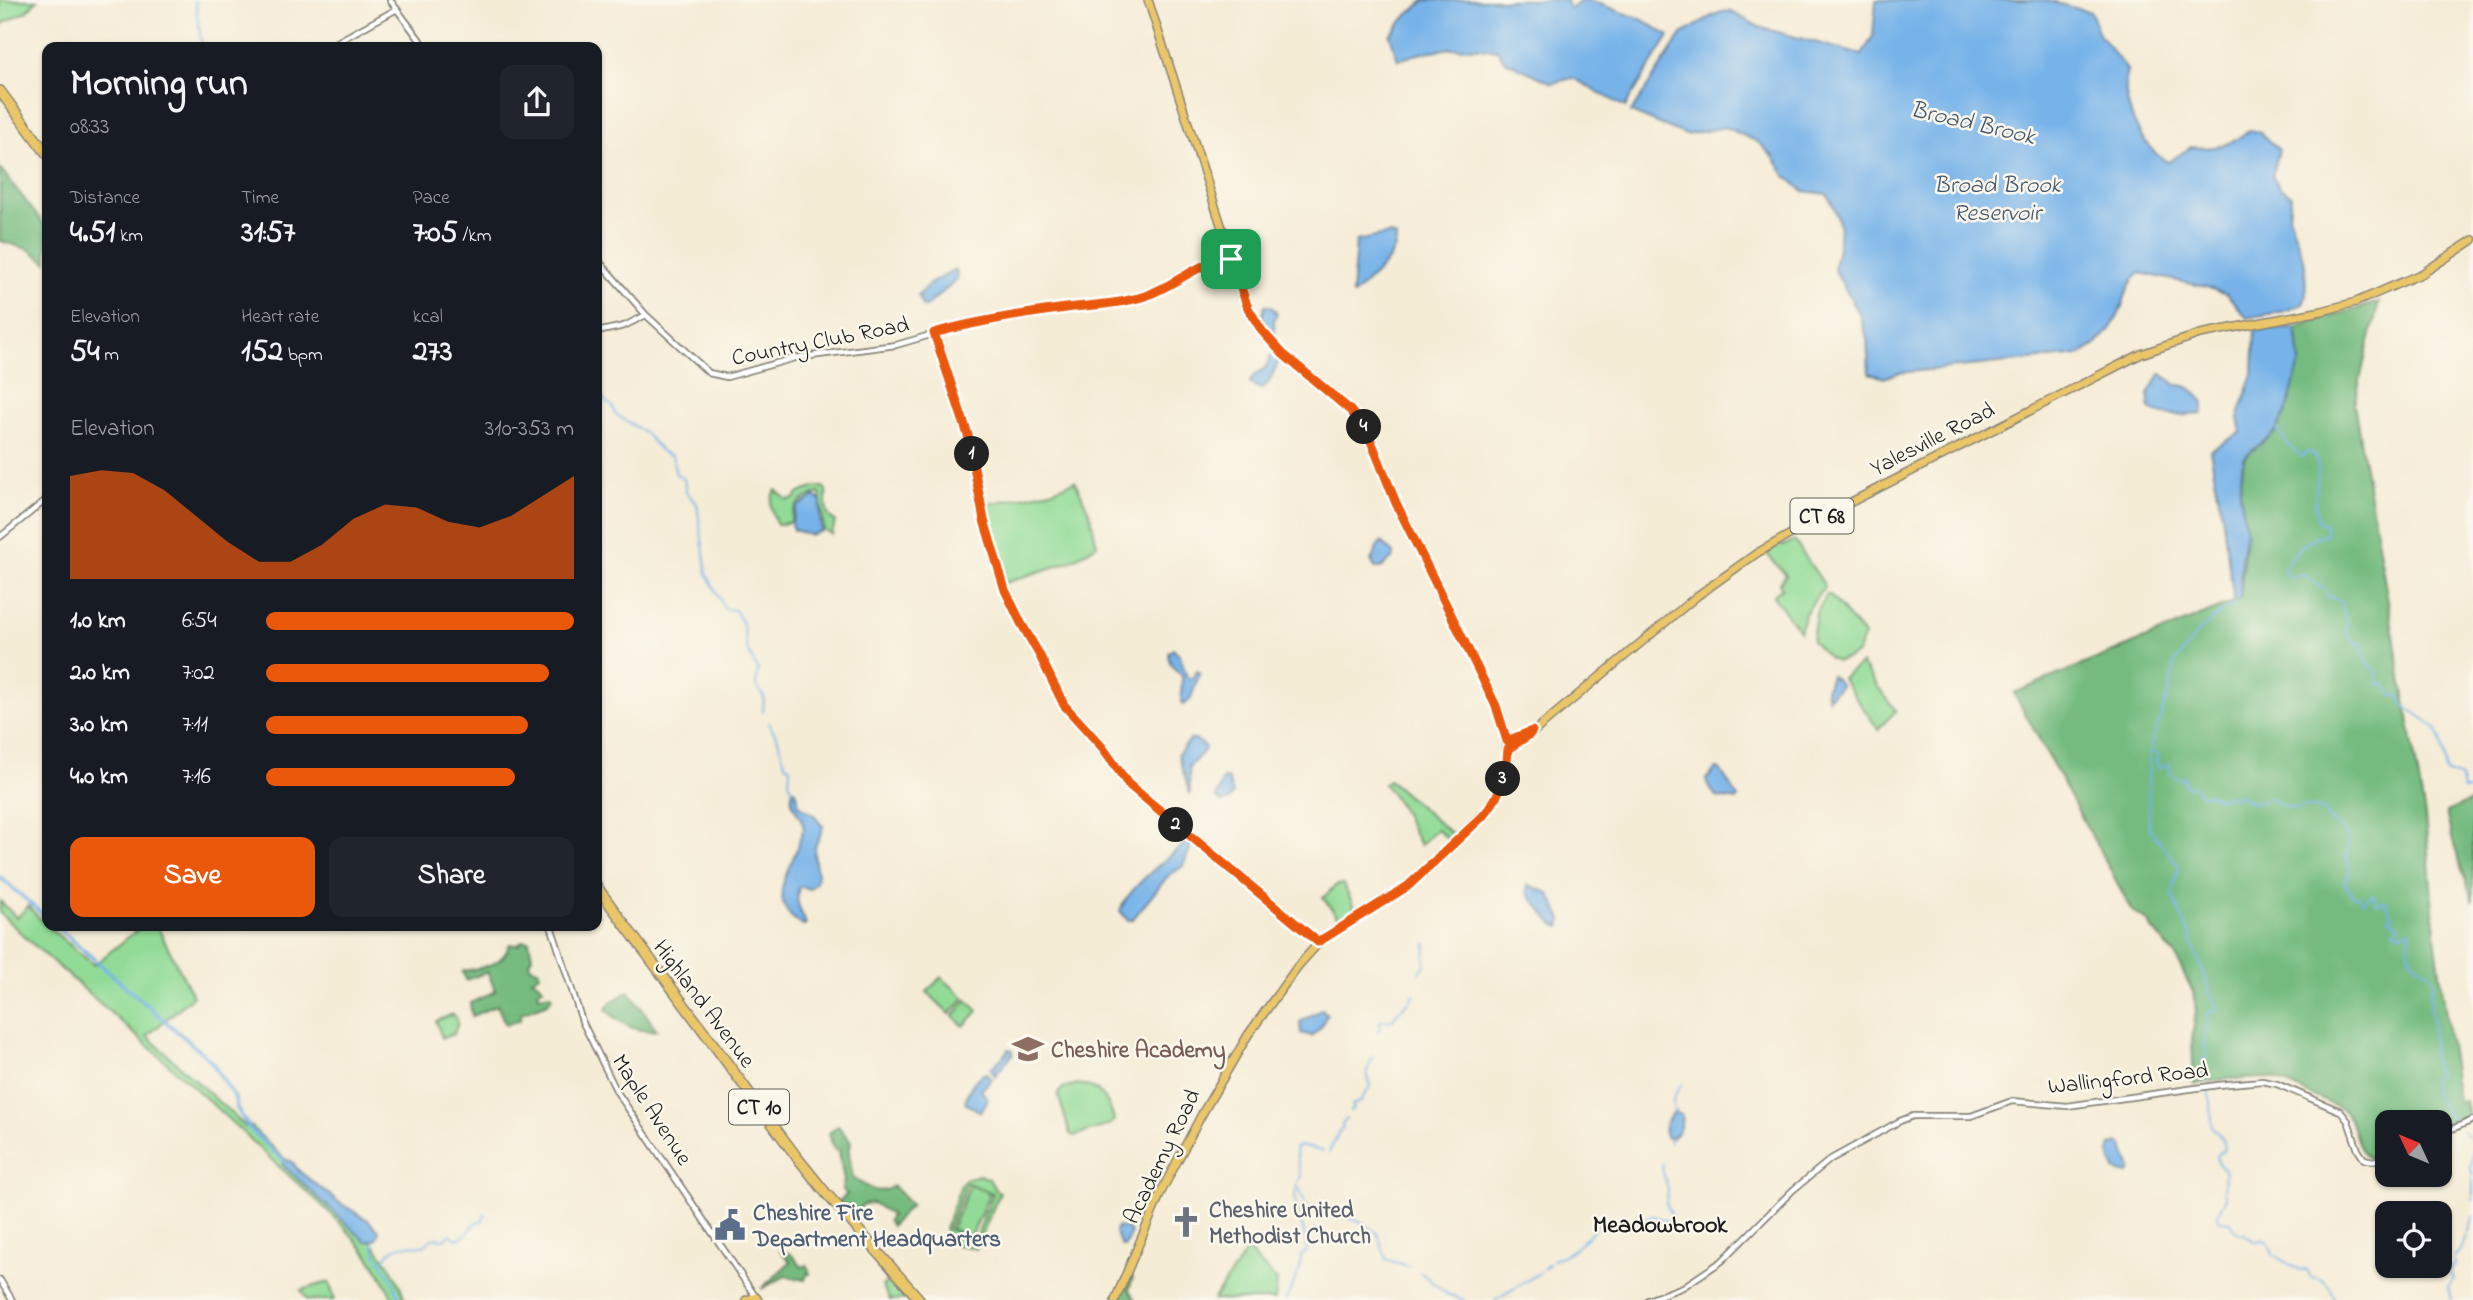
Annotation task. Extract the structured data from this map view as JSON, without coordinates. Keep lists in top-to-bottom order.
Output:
{
  "streets": {
    "highway": ["Highland Avenue", "CT 10"],
    "main road": ["Yalesville Road", "CT 68", "Academy Road"],
    "street": ["Country Club Road", "Wallingford Road", "Maple Avenue"]
  },
  "crossings": [
    ["Yalesville Road", "Academy Road"]
  ],
  "districts": ["Meadowbrook"],
  "water": ["Broad Brook", "Broad Brook Reservoir"],
  "places": {
    "school or university": ["Cheshire Academy"],
    "church": ["Cheshire United Methodist Church"],
    "public building": ["Cheshire Fire Department Headquarters"]
  },
  "north": "top left",
  "page": {
    "heading": ["Morning run", "08:33"],
    "stats": [
      ["Distance", "4.51 km"],
      ["Time", "31:57"],
      ["Pace", "7:05 /km"],
      ["Elevation", "54 m"],
      ["Heart rate", "152 bpm"],
      ["kcal", "273"]
    ],
    "chart": ["Elevation", "310–353 m"],
    "pins": [
      "4",
      "1",
      "3",
      "2"
    ],
    "list": [
      {
        "name": "1.0 km",
        "note": "6:54"
      },
      {
        "name": "2.0 km",
        "note": "7:02"
      },
      {
        "name": "3.0 km",
        "note": "7:11"
      },
      {
        "name": "4.0 km",
        "note": "7:16"
      }
    ],
    "buttons": ["Save", "Share"]
  }
}
